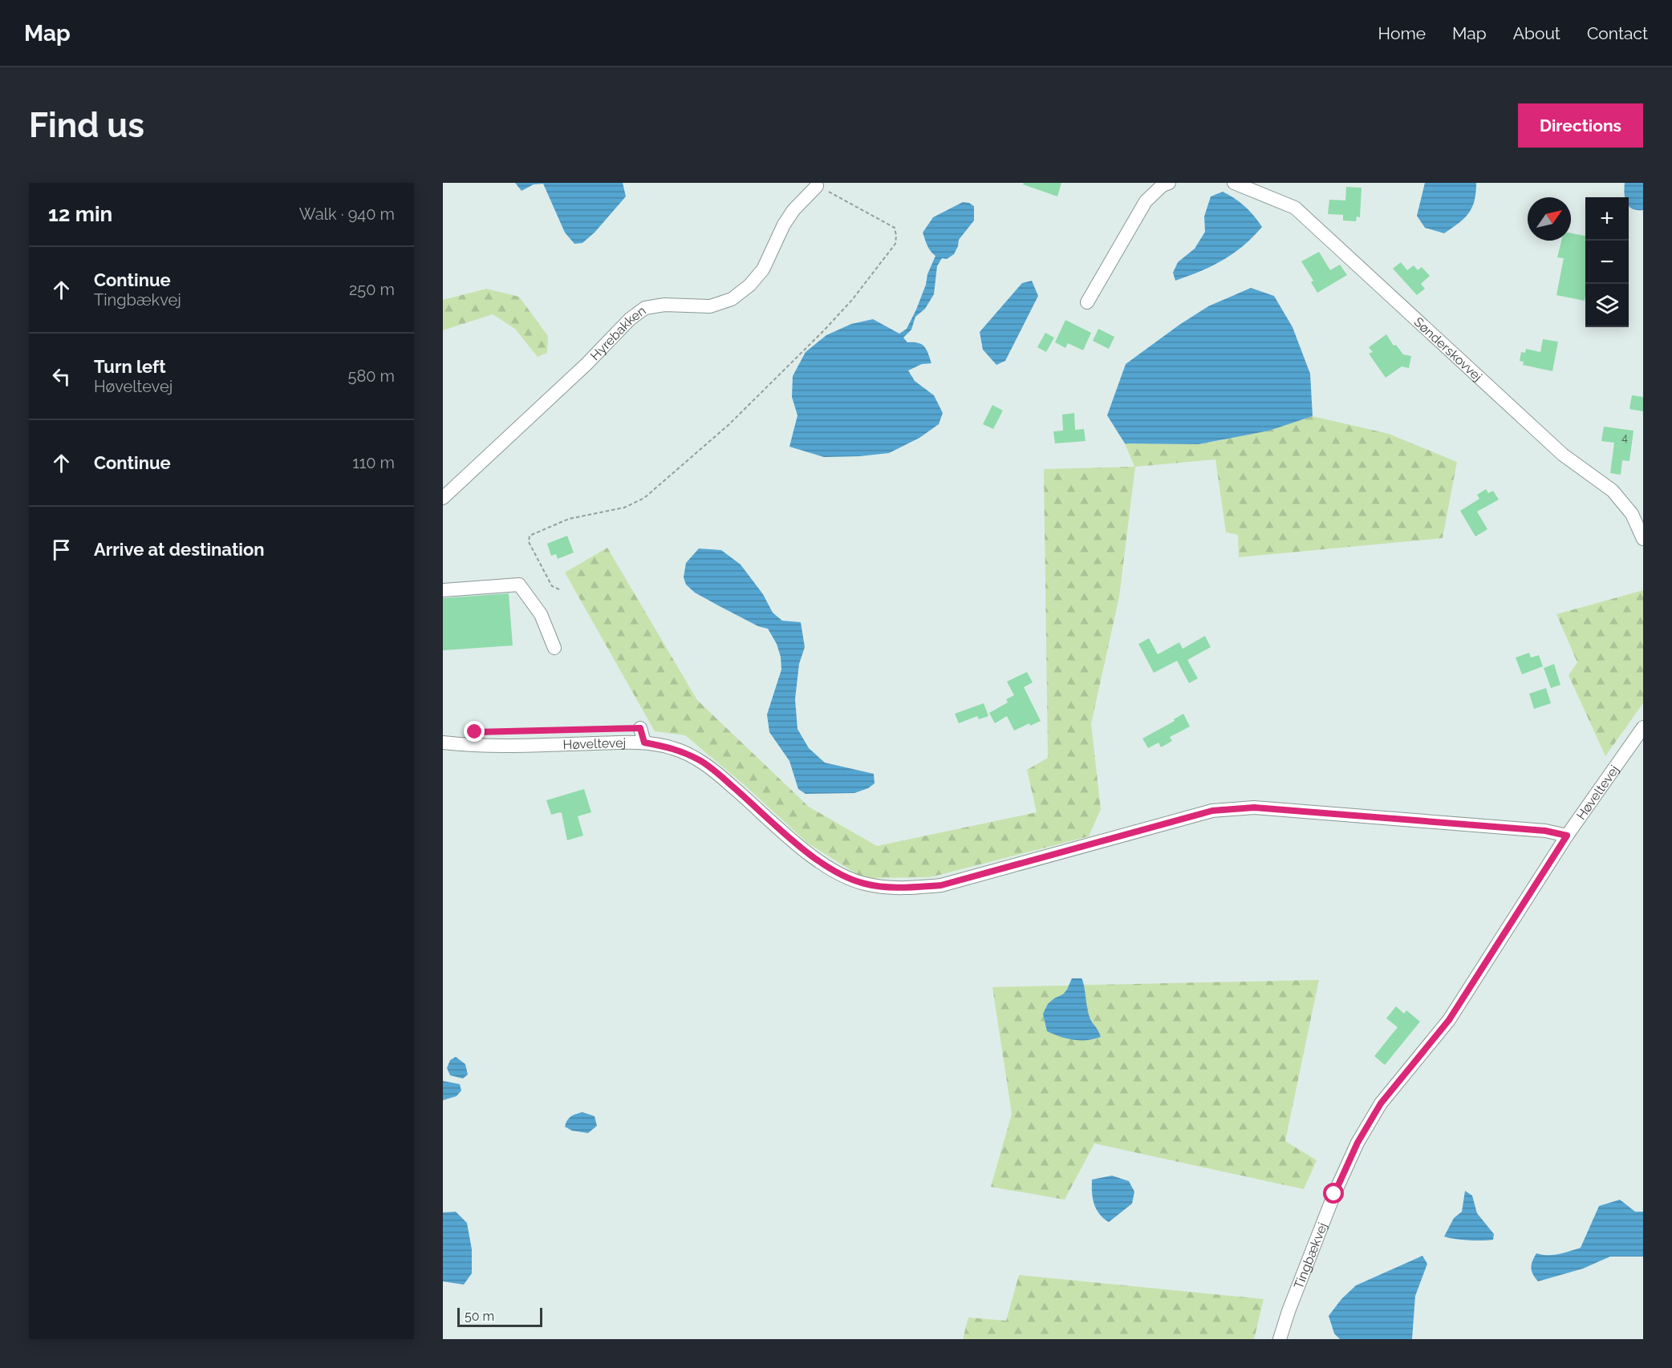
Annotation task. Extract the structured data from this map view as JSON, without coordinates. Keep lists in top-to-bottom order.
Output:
{
  "streets": {
    "street": [
      "Hyrebakken",
      "Sønderskovvej",
      "Høveltevej",
      "Tingbækvej"
    ]
  },
  "crossings": [
    ["Høveltevej", "Tingbækvej"]
  ],
  "house_numbers": ["4"],
  "scale_bar": "50 m",
  "north": "top right",
  "page": {
    "header": "Map",
    "nav": [
      "Home",
      "Map",
      "About",
      "Contact"
    ],
    "buttons": "Directions",
    "title": "Find us",
    "heading": ["12 min", "Walk · 940 m"],
    "map_buttons": ["+", "−"],
    "list": [
      ["Continue", "Tingbækvej", "250 m"],
      ["Turn left", "Høveltevej", "580 m"],
      ["Continue", "110 m"],
      "Arrive at destination"
    ],
    "scale": "50 m"
  }
}
